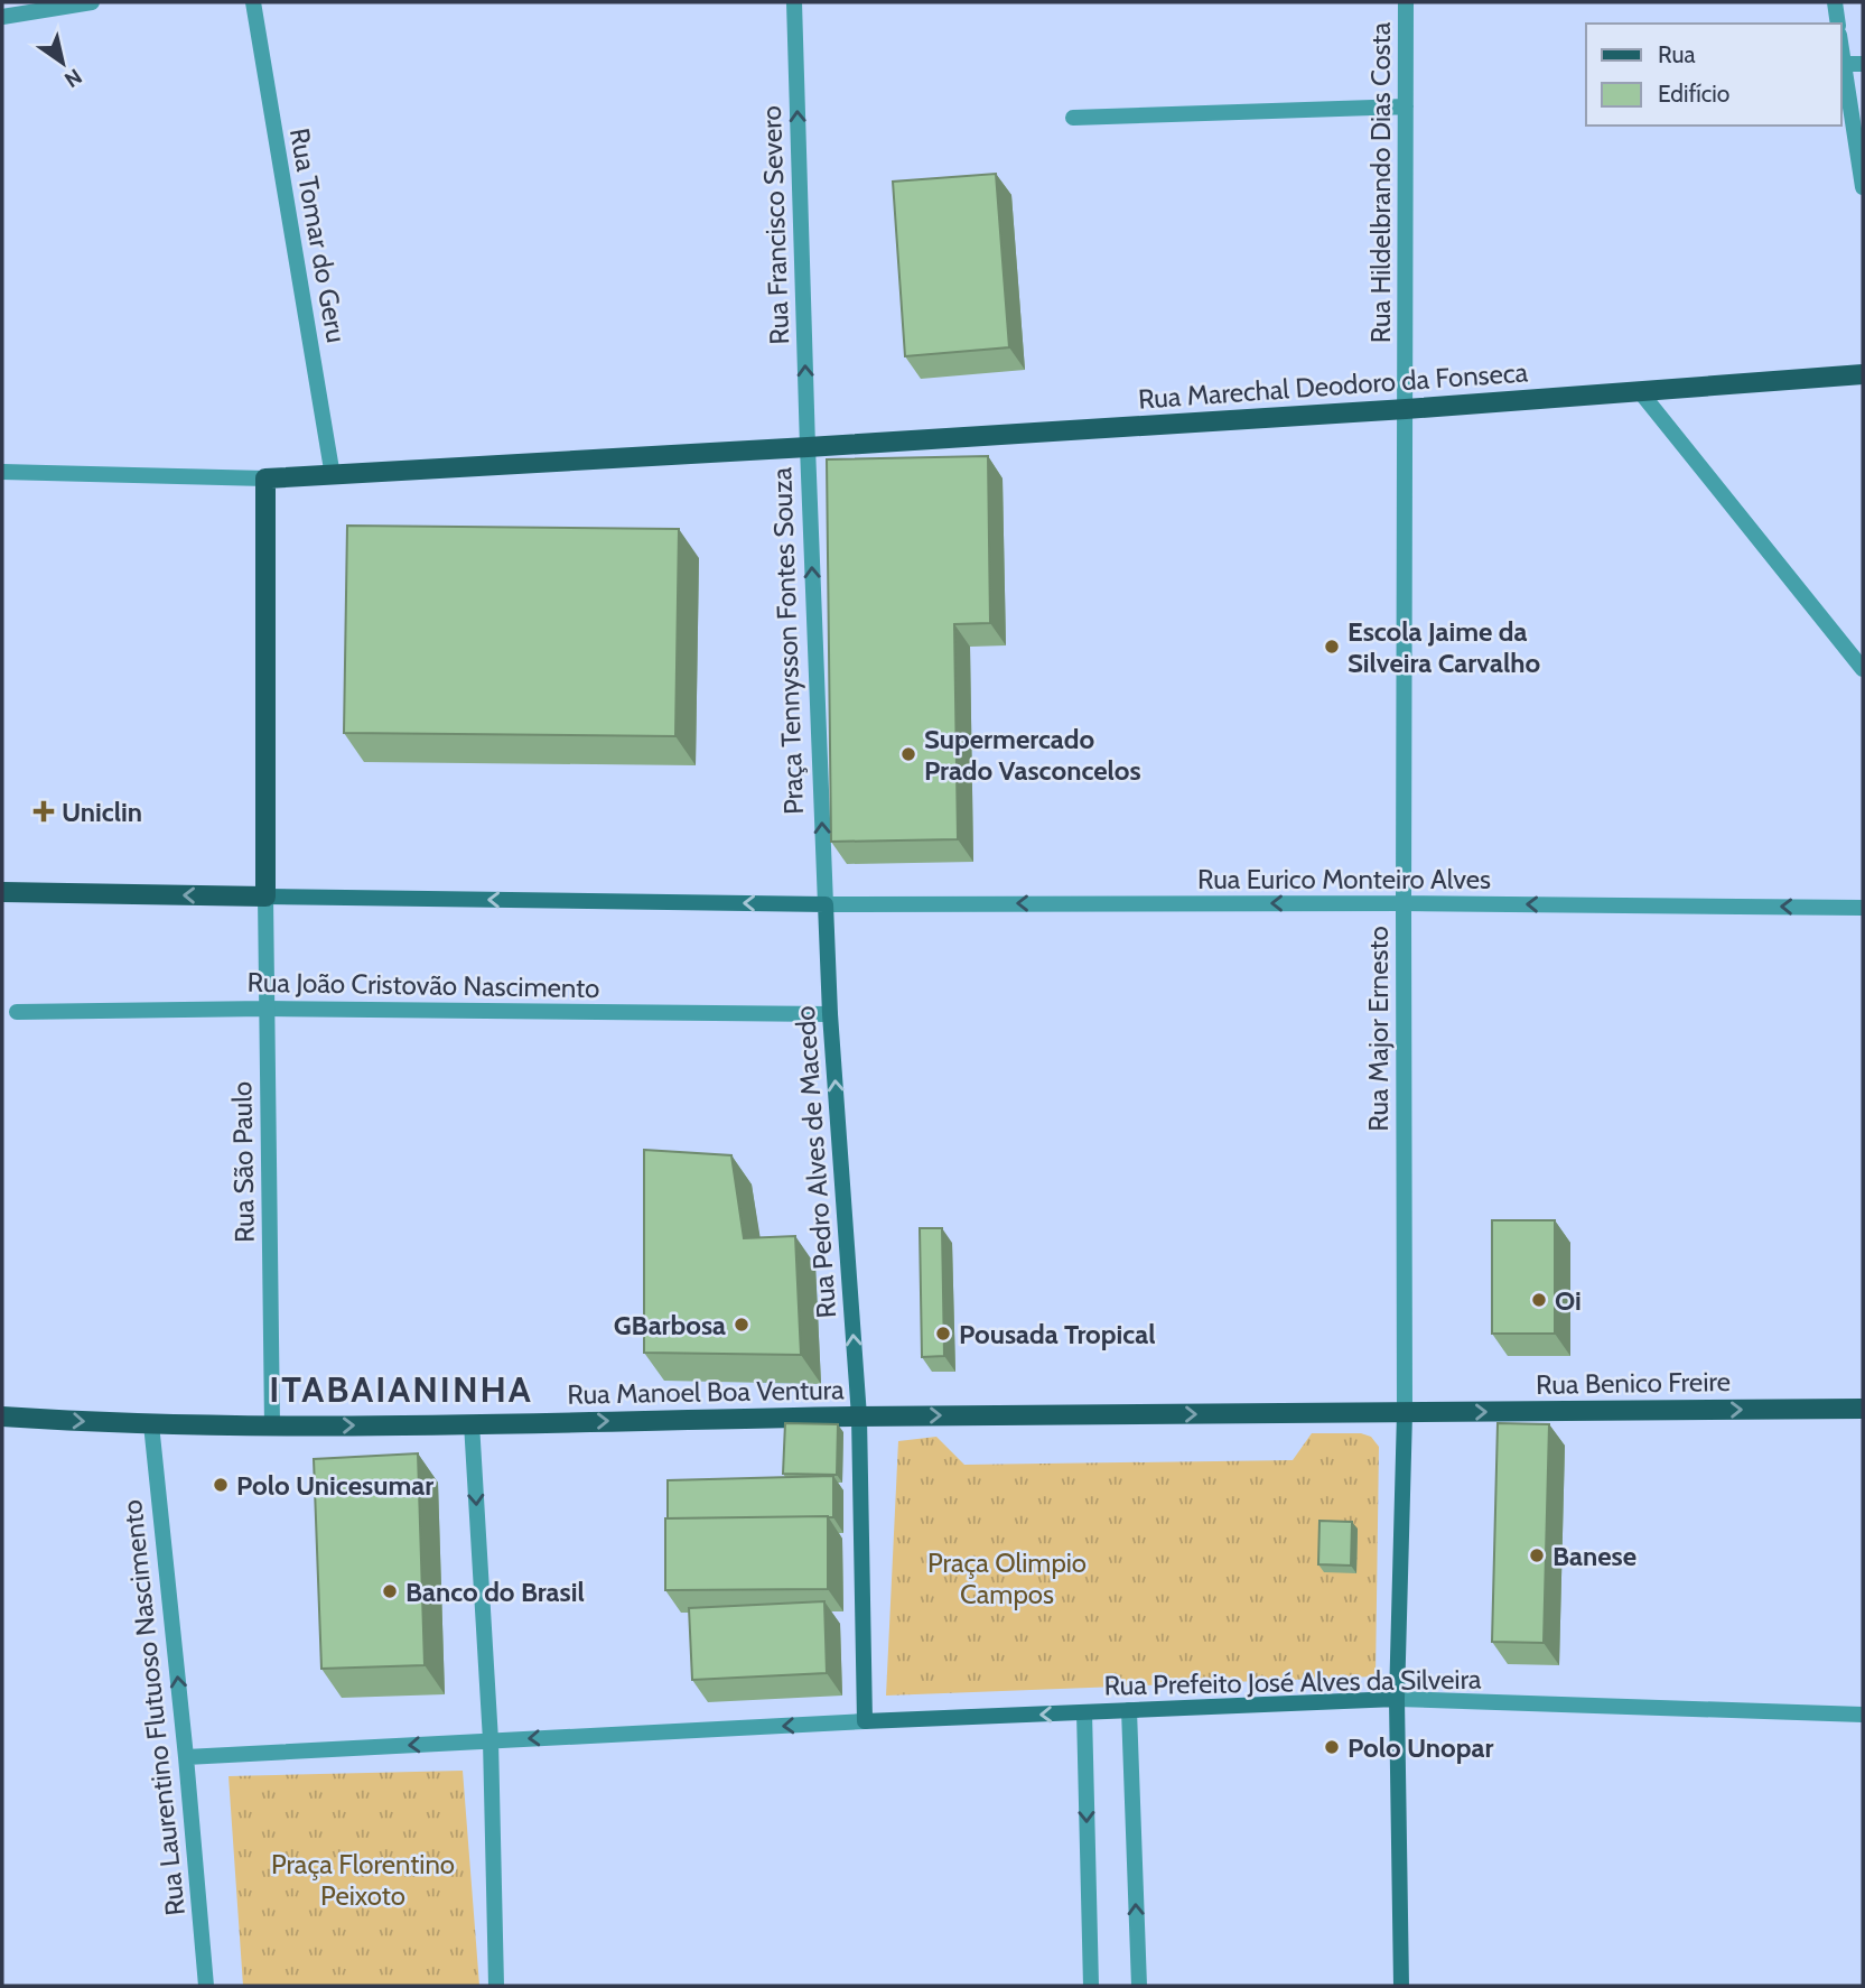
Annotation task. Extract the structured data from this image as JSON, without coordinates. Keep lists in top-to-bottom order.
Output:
{
  "streets": {
    "main road": [
      "Rua Marechal Deodoro da Fonseca",
      "Praça Tennysson Fontes Souza",
      "Rua Pedro Alves de Macedo",
      "Rua Benico Freire",
      "Rua Manoel Boa Ventura",
      "Rua Prefeito José Alves da Silveira"
    ],
    "street": [
      "Rua Hildelbrando Dias Costa",
      "Rua Francisco Severo",
      "Rua Tomar do Geru",
      "Rua Eurico Monteiro Alves",
      "Rua João Cristovão Nascimento",
      "Rua Major Ernesto",
      "Rua São Paulo",
      "Rua Laurentino Flutuoso Nascimento"
    ]
  },
  "crossings": [
    ["Rua Hildelbrando Dias Costa", "Rua Marechal Deodoro da Fonseca"],
    ["Rua Hildelbrando Dias Costa", "Rua Major Ernesto"],
    ["Rua Francisco Severo", "Rua Marechal Deodoro da Fonseca"],
    ["Rua Francisco Severo", "Praça Tennysson Fontes Souza"],
    ["Rua Tomar do Geru", "Praça Tennysson Fontes Souza"],
    ["Rua Marechal Deodoro da Fonseca", "Praça Tennysson Fontes Souza"],
    ["Rua Marechal Deodoro da Fonseca", "Rua Major Ernesto"],
    ["Praça Tennysson Fontes Souza", "Rua Eurico Monteiro Alves"],
    ["Praça Tennysson Fontes Souza", "Rua Pedro Alves de Macedo"],
    ["Rua Eurico Monteiro Alves", "Rua Major Ernesto"],
    ["Rua Eurico Monteiro Alves", "Rua Pedro Alves de Macedo"],
    ["Rua João Cristovão Nascimento", "Rua São Paulo"],
    ["Rua João Cristovão Nascimento", "Rua Pedro Alves de Macedo"],
    ["Rua Major Ernesto", "Rua Benico Freire"],
    ["Rua São Paulo", "Rua Manoel Boa Ventura"],
    ["Rua Pedro Alves de Macedo", "Rua Manoel Boa Ventura"],
    ["Rua Manoel Boa Ventura", "Rua Laurentino Flutuoso Nascimento"]
  ],
  "one_way": [
    "Rua Francisco Severo",
    "Praça Tennysson Fontes Souza",
    "Rua Eurico Monteiro Alves",
    "Rua Pedro Alves de Macedo",
    "Rua Benico Freire",
    "Rua Manoel Boa Ventura",
    "Rua Laurentino Flutuoso Nascimento"
  ],
  "districts": ["ITABAIANINHA"],
  "parks": ["Praça Olimpio Campos", "Praça Florentino Peixoto"],
  "places": {
    "other": [
      "Escola Jaime da Silveira Carvalho",
      "Supermercado Prado Vasconcelos",
      "Oi",
      "GBarbosa",
      "Pousada Tropical",
      "Polo Unicesumar",
      "Banese",
      "Banco do Brasil",
      "Polo Unopar"
    ],
    "health": ["Uniclin"]
  },
  "legend": ["Rua", "Edifício"],
  "north": "bottom right"
}
